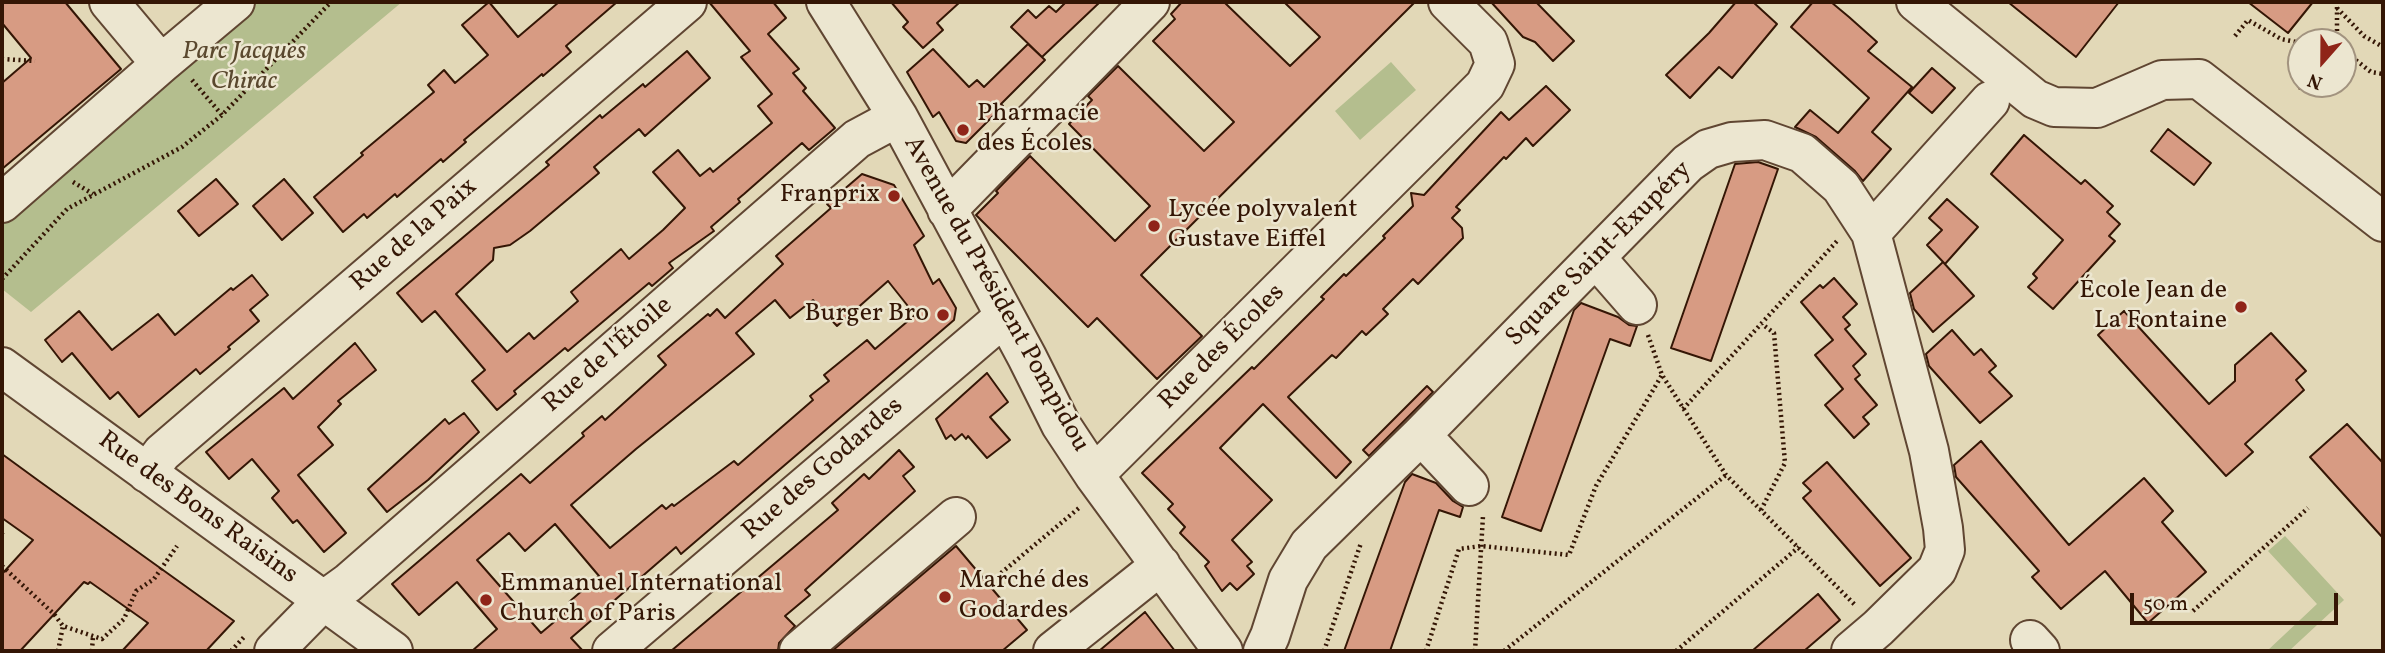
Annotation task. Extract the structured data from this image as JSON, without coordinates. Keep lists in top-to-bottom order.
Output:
{
  "streets": {
    "street": [
      "Rue de la Paix",
      "Square Saint-Exupéry",
      "Avenue du Président Pompidou",
      "Rue des Écoles",
      "Rue de l'Étoile",
      "Rue des Godardes",
      "Rue des Bons Raisins"
    ]
  },
  "crossings": [
    ["Rue de la Paix", "Rue des Bons Raisins"],
    ["Avenue du Président Pompidou", "Rue des Écoles"],
    ["Avenue du Président Pompidou", "Rue de l'Étoile"],
    ["Avenue du Président Pompidou", "Rue des Godardes"],
    ["Rue de l'Étoile", "Rue des Bons Raisins"]
  ],
  "parks": ["Parc Jacques Chirac"],
  "places": [
    "Pharmacie des Écoles",
    "Franprix",
    "Lycée polyvalent Gustave Eiffel",
    "École Jean de La Fontaine",
    "Burger Bro",
    "Marché des Godardes",
    "Emmanuel International Church of Paris"
  ],
  "scale_bar": "50 m",
  "north": "bottom"
}
